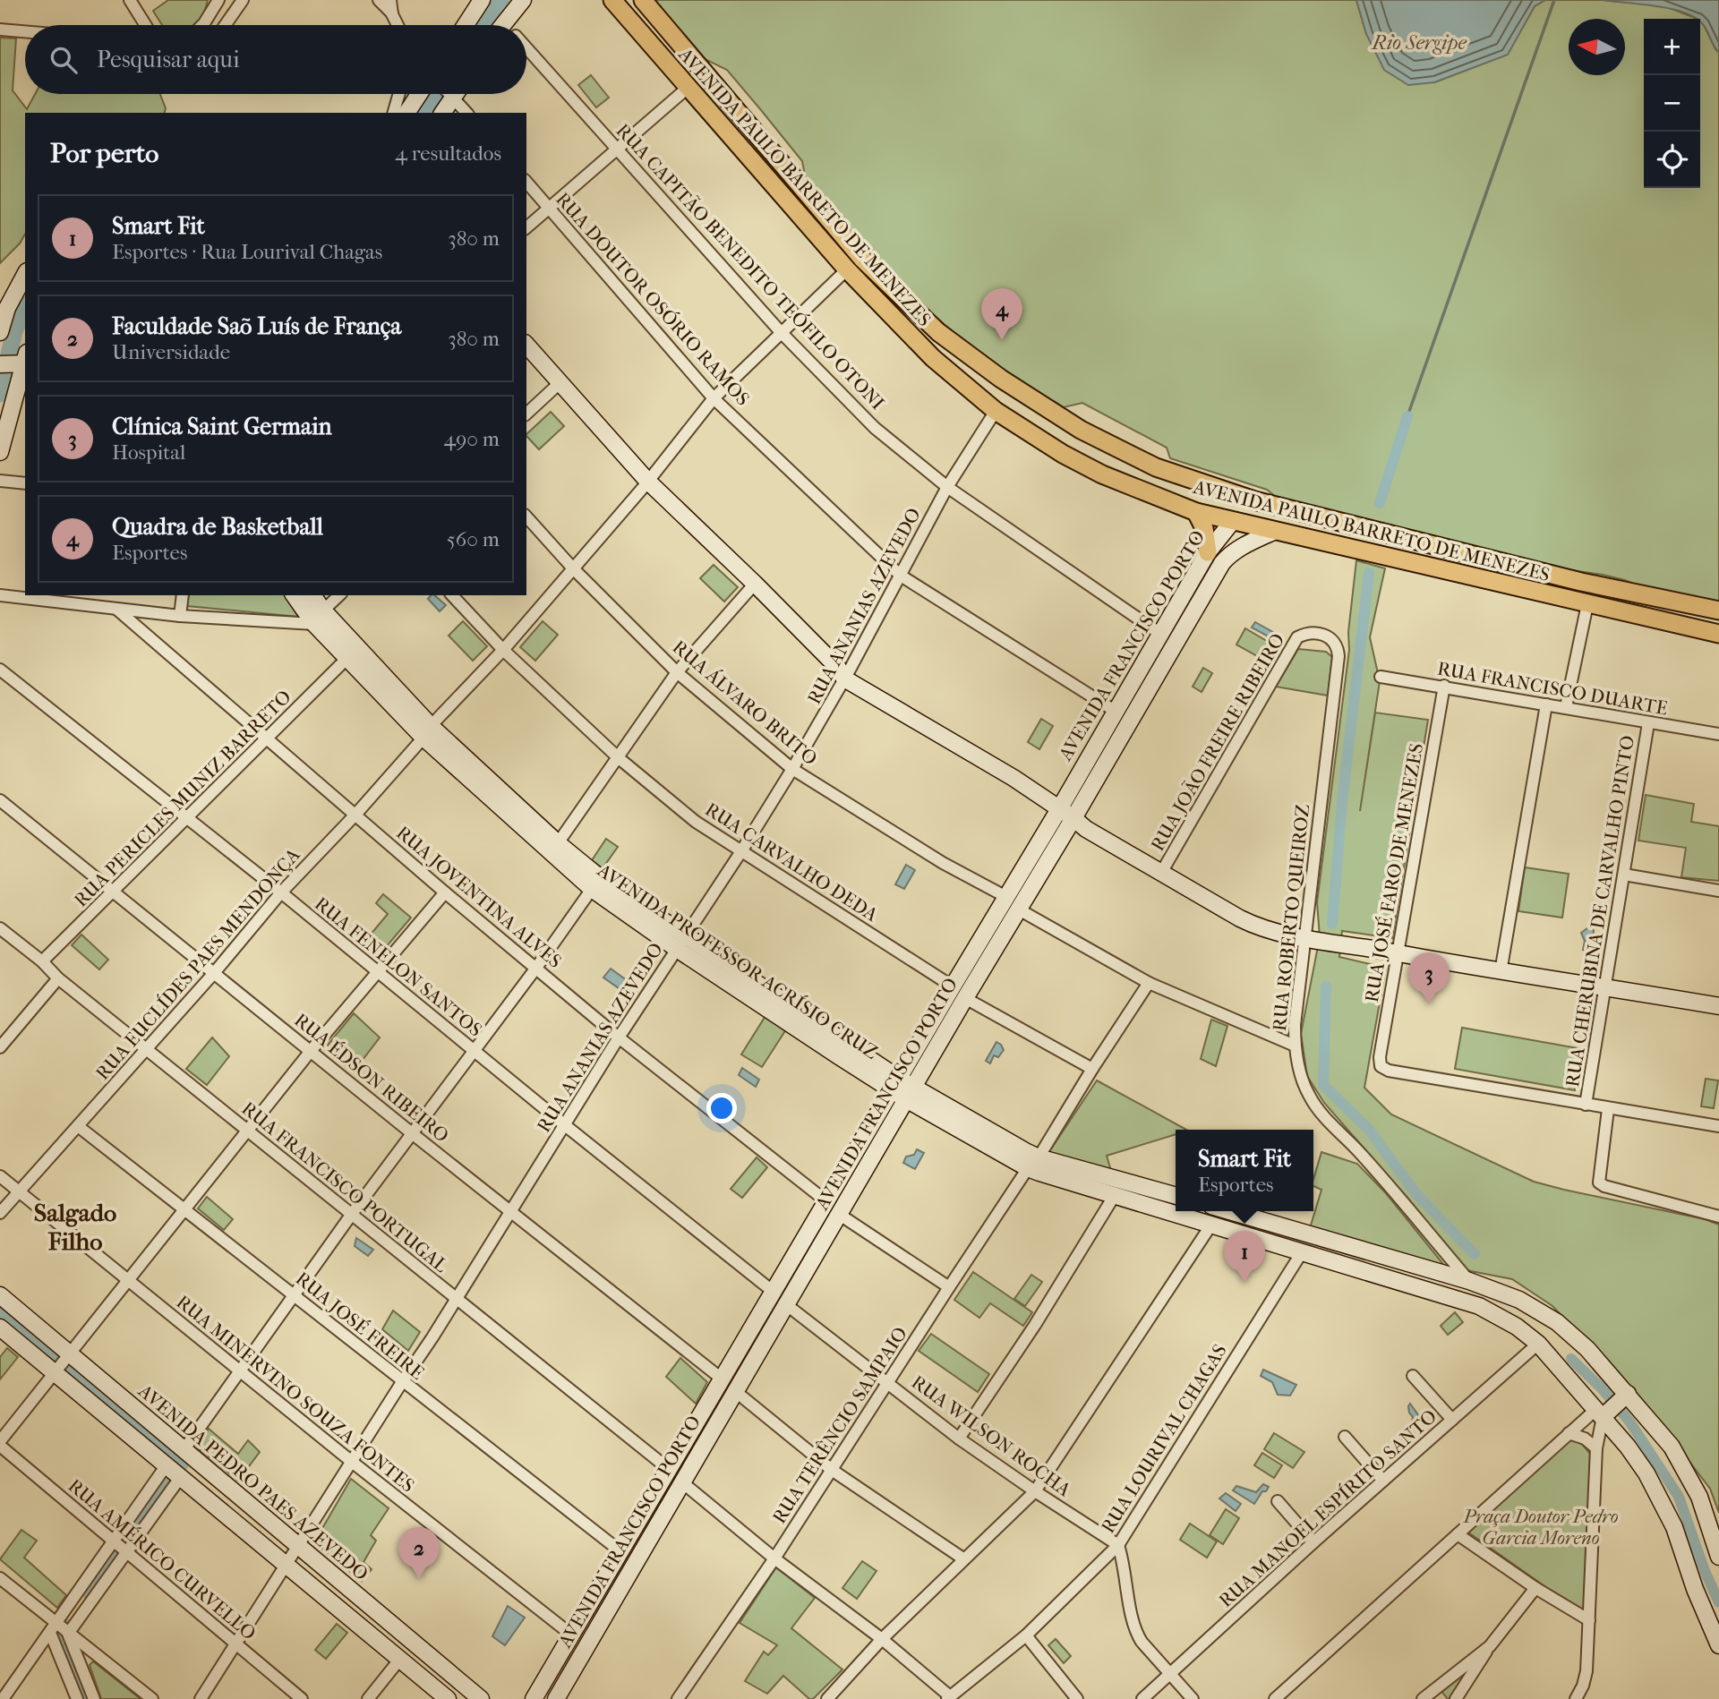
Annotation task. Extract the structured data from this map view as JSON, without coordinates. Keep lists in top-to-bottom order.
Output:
{
  "streets": {
    "main road": [
      "AVENIDA PAULO BARRETO DE MENEZES",
      "AVENIDA FRANCISCO PORTO",
      "AVENIDA PROFESSOR ACRÍSIO CRUZ",
      "AVENIDA PEDRO PAES AZEVEDO"
    ],
    "street": [
      "RUA CAPITÃO BENEDITO TEÓFILO OTONI",
      "RUA DOUTOR OSÓRIO RAMOS",
      "RUA ANANIAS AZEVEDO",
      "RUA FRANCISCO DUARTE",
      "RUA ÁLVARO BRITO",
      "RUA JOÃO FREIRE RIBEIRO",
      "RUA PERICLES MUNIZ BARRETO",
      "RUA CARVALHO DEDA",
      "RUA JOSÉ FARO DE MENEZES",
      "RUA JOVENTINA ALVES",
      "RUA CHERUBINA DE CARVALHO PINTO",
      "RUA ROBERTO QUEIROZ",
      "RUA EUCLÍDES PAES MENDONÇA",
      "RUA FENELON SANTOS",
      "RUA ÉDSON RIBEIRO",
      "RUA FRANCISCO PORTUGAL",
      "RUA JOSÉ FREIRE",
      "RUA MINERVINO SOUZA FONTES",
      "RUA TERÊNCIO SAMPAIO",
      "RUA WILSON ROCHA",
      "RUA LOURIVAL CHAGAS",
      "RUA MANOEL ESPÍRITO SANTO",
      "RUA AMÉRICO CURVELLO"
    ]
  },
  "crossings": [
    ["AVENIDA PAULO BARRETO DE MENEZES", "RUA ANANIAS AZEVEDO"],
    ["AVENIDA PAULO BARRETO DE MENEZES", "AVENIDA FRANCISCO PORTO"],
    ["AVENIDA PAULO BARRETO DE MENEZES", "RUA EUCLÍDES PAES MENDONÇA"],
    ["RUA CAPITÃO BENEDITO TEÓFILO OTONI", "RUA ANANIAS AZEVEDO"],
    ["RUA CAPITÃO BENEDITO TEÓFILO OTONI", "AVENIDA FRANCISCO PORTO"],
    ["RUA CAPITÃO BENEDITO TEÓFILO OTONI", "RUA EUCLÍDES PAES MENDONÇA"],
    ["RUA DOUTOR OSÓRIO RAMOS", "RUA ANANIAS AZEVEDO"],
    ["RUA DOUTOR OSÓRIO RAMOS", "AVENIDA FRANCISCO PORTO"],
    ["RUA DOUTOR OSÓRIO RAMOS", "RUA EUCLÍDES PAES MENDONÇA"],
    ["RUA ANANIAS AZEVEDO", "RUA ÁLVARO BRITO"],
    ["RUA ANANIAS AZEVEDO", "RUA CARVALHO DEDA"],
    ["RUA ANANIAS AZEVEDO", "RUA JOVENTINA ALVES"],
    ["RUA ANANIAS AZEVEDO", "AVENIDA PROFESSOR ACRÍSIO CRUZ"],
    ["RUA ANANIAS AZEVEDO", "RUA FENELON SANTOS"],
    ["RUA ANANIAS AZEVEDO", "RUA ÉDSON RIBEIRO"],
    ["RUA ANANIAS AZEVEDO", "RUA FRANCISCO PORTUGAL"],
    ["RUA ANANIAS AZEVEDO", "RUA JOSÉ FREIRE"],
    ["RUA ANANIAS AZEVEDO", "RUA MINERVINO SOUZA FONTES"],
    ["RUA ANANIAS AZEVEDO", "AVENIDA PEDRO PAES AZEVEDO"],
    ["AVENIDA FRANCISCO PORTO", "RUA ÁLVARO BRITO"],
    ["AVENIDA FRANCISCO PORTO", "RUA CARVALHO DEDA"],
    ["AVENIDA FRANCISCO PORTO", "RUA JOVENTINA ALVES"],
    ["AVENIDA FRANCISCO PORTO", "AVENIDA PROFESSOR ACRÍSIO CRUZ"],
    ["AVENIDA FRANCISCO PORTO", "RUA FENELON SANTOS"],
    ["AVENIDA FRANCISCO PORTO", "RUA ÉDSON RIBEIRO"],
    ["AVENIDA FRANCISCO PORTO", "RUA FRANCISCO PORTUGAL"],
    ["AVENIDA FRANCISCO PORTO", "RUA JOSÉ FREIRE"],
    ["AVENIDA FRANCISCO PORTO", "RUA MINERVINO SOUZA FONTES"],
    ["AVENIDA FRANCISCO PORTO", "RUA WILSON ROCHA"],
    ["RUA FRANCISCO DUARTE", "RUA JOSÉ FARO DE MENEZES"],
    ["RUA FRANCISCO DUARTE", "RUA CHERUBINA DE CARVALHO PINTO"],
    ["RUA ÁLVARO BRITO", "RUA EUCLÍDES PAES MENDONÇA"],
    ["RUA JOÃO FREIRE RIBEIRO", "RUA ROBERTO QUEIROZ"],
    ["RUA PERICLES MUNIZ BARRETO", "RUA JOVENTINA ALVES"],
    ["RUA PERICLES MUNIZ BARRETO", "RUA FENELON SANTOS"],
    ["RUA PERICLES MUNIZ BARRETO", "RUA ÉDSON RIBEIRO"],
    ["RUA PERICLES MUNIZ BARRETO", "RUA FRANCISCO PORTUGAL"],
    ["RUA CARVALHO DEDA", "RUA EUCLÍDES PAES MENDONÇA"],
    ["RUA JOSÉ FARO DE MENEZES", "RUA CHERUBINA DE CARVALHO PINTO"],
    ["RUA JOVENTINA ALVES", "RUA EUCLÍDES PAES MENDONÇA"],
    ["AVENIDA PROFESSOR ACRÍSIO CRUZ", "RUA EUCLÍDES PAES MENDONÇA"],
    ["AVENIDA PROFESSOR ACRÍSIO CRUZ", "RUA TERÊNCIO SAMPAIO"],
    ["RUA EUCLÍDES PAES MENDONÇA", "RUA FENELON SANTOS"],
    ["RUA EUCLÍDES PAES MENDONÇA", "RUA ÉDSON RIBEIRO"],
    ["RUA EUCLÍDES PAES MENDONÇA", "RUA FRANCISCO PORTUGAL"],
    ["RUA EUCLÍDES PAES MENDONÇA", "RUA JOSÉ FREIRE"],
    ["RUA EUCLÍDES PAES MENDONÇA", "RUA MINERVINO SOUZA FONTES"],
    ["RUA TERÊNCIO SAMPAIO", "RUA WILSON ROCHA"],
    ["RUA WILSON ROCHA", "RUA LOURIVAL CHAGAS"]
  ],
  "districts": ["Salgado Filho"],
  "water": ["Rio Sergipe"],
  "parks": ["Praça Doutor Pedro Garcia Moreno"],
  "north": "left",
  "page": {
    "map_buttons": ["+", "−"],
    "search": "Pesquisar aqui",
    "heading": ["Por perto", "4 resultados"],
    "list": [
      {
        "mark": "1",
        "name": "Smart Fit",
        "note": "Esportes · Rua Lourival Chagas",
        "value": "380 m"
      },
      {
        "mark": "2",
        "name": "Faculdade Saõ Luís de França",
        "note": "Universidade",
        "value": "380 m"
      },
      {
        "mark": "3",
        "name": "Clínica Saint Germain",
        "note": "Hospital",
        "value": "490 m"
      },
      {
        "mark": "4",
        "name": "Quadra de Basketball",
        "note": "Esportes",
        "value": "560 m"
      }
    ],
    "pins": [
      "4",
      "3",
      "1",
      "2"
    ],
    "popup": ["Smart Fit", "Esportes"]
  }
}
